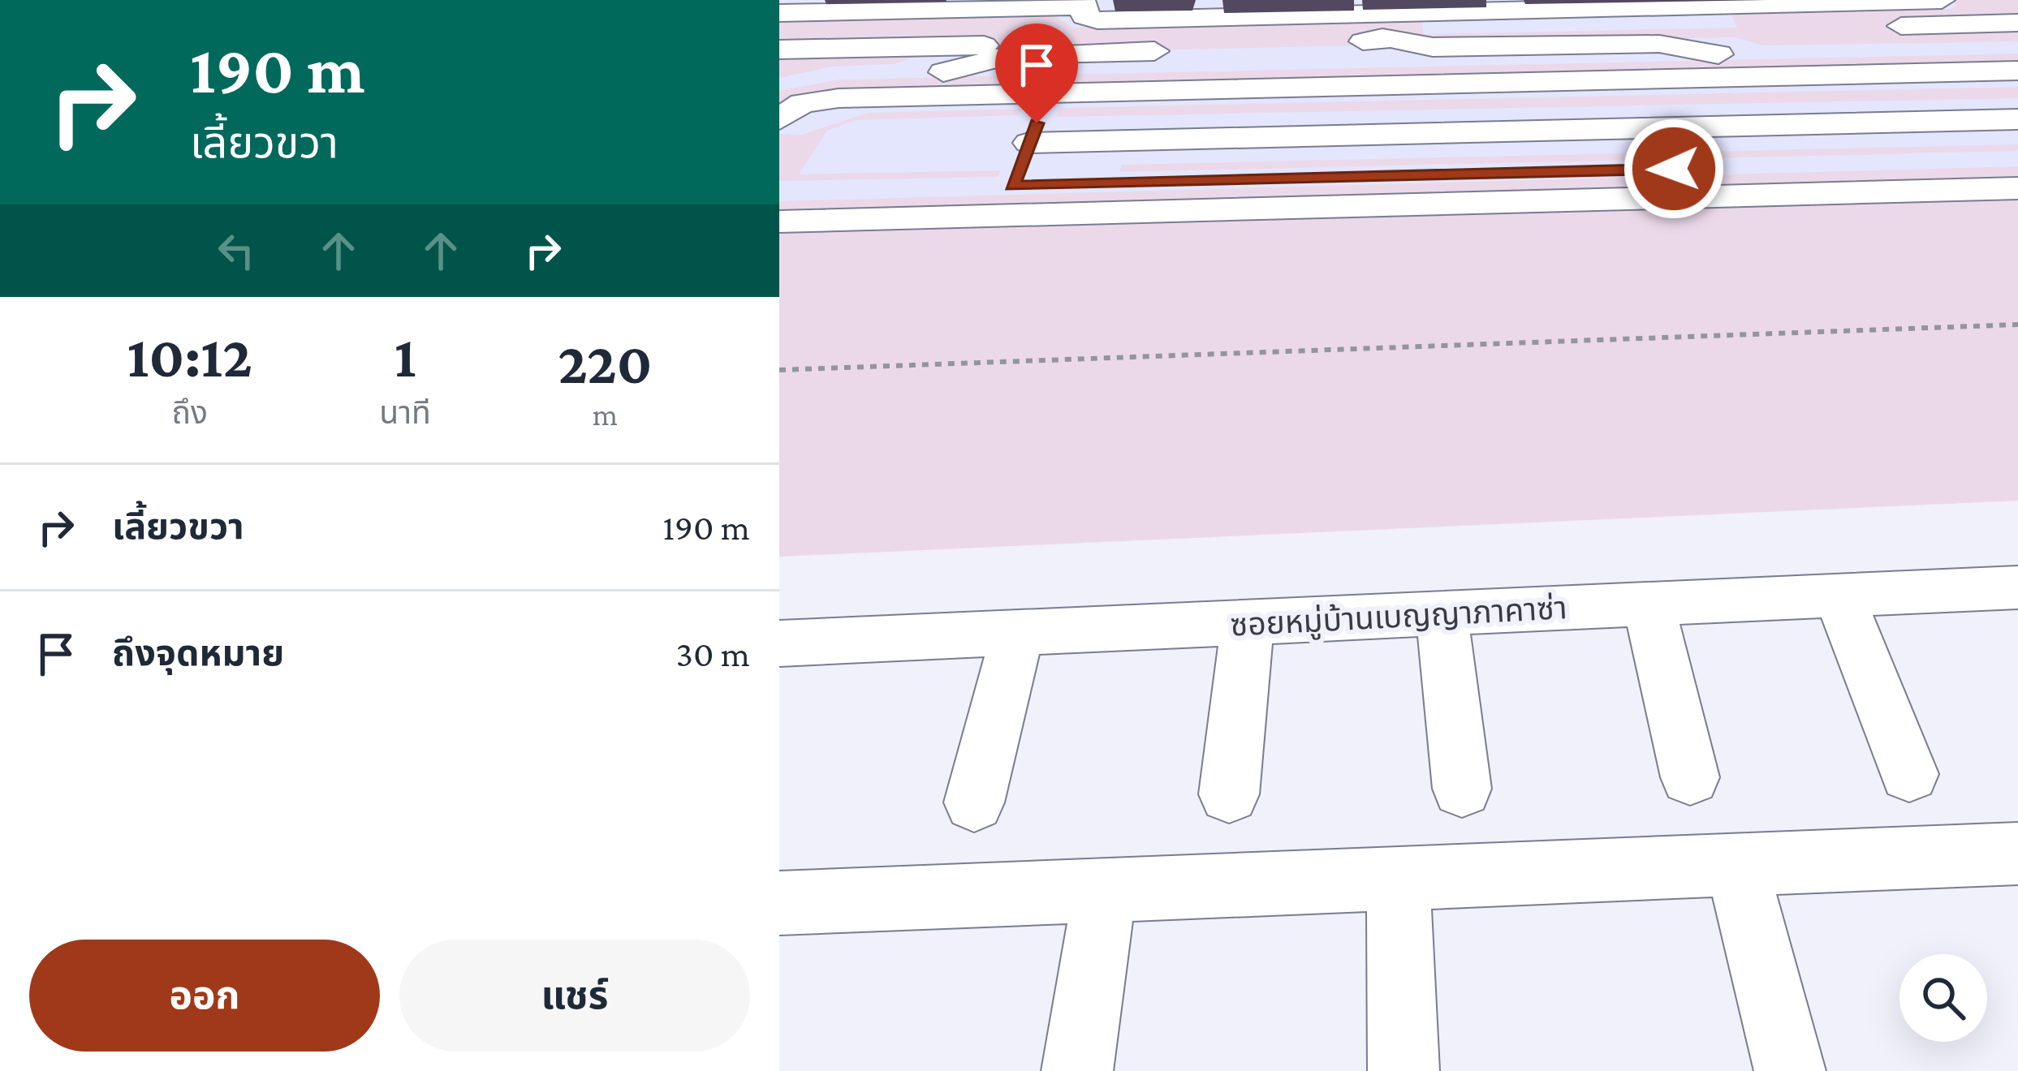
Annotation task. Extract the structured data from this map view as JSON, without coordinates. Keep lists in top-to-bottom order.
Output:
{
  "streets": {
    "street": ["ซอยหมู่บ้านเบญญาภาคาซ่า"]
  },
  "page": {
    "turn": ["190 m", "เลี้ยวขวา"],
    "eta": [
      "10:12",
      "ถึง",
      "1",
      "นาที",
      "220",
      "m"
    ],
    "list": [
      {
        "name": "เลี้ยวขวา",
        "value": "190 m"
      },
      {
        "name": "ถึงจุดหมาย",
        "value": "30 m"
      }
    ],
    "buttons": ["ออก", "แชร์"]
  }
}
